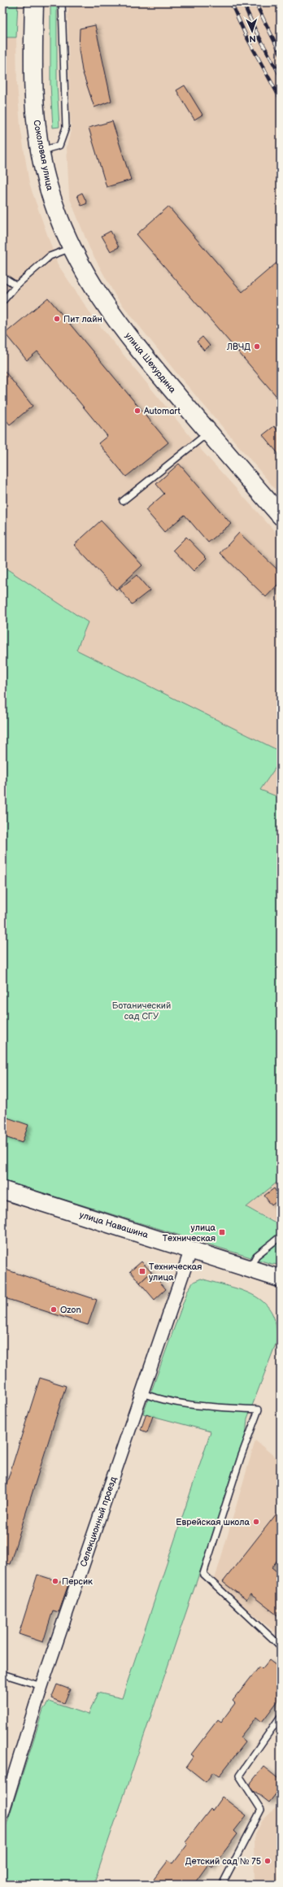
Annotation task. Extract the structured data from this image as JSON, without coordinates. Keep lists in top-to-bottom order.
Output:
{
  "streets": {
    "main road": ["Соколовая улица", "улица Шехурдина", "улица Навашина"],
    "street": ["Селекционный проезд"]
  },
  "crossings": [
    ["Соколовая улица", "улица Шехурдина"],
    ["улица Навашина", "Селекционный проезд"]
  ],
  "parks": ["Ботанический сад СГУ"],
  "places": {
    "other": [
      "Пит лайн",
      "ЛВЧД",
      "Automart",
      "Ozon",
      "Еврейская школа",
      "Персик",
      "Детский сад № 75"
    ],
    "transit": ["улица Техническая", "Техническая улица"]
  },
  "north": "bottom"
}
